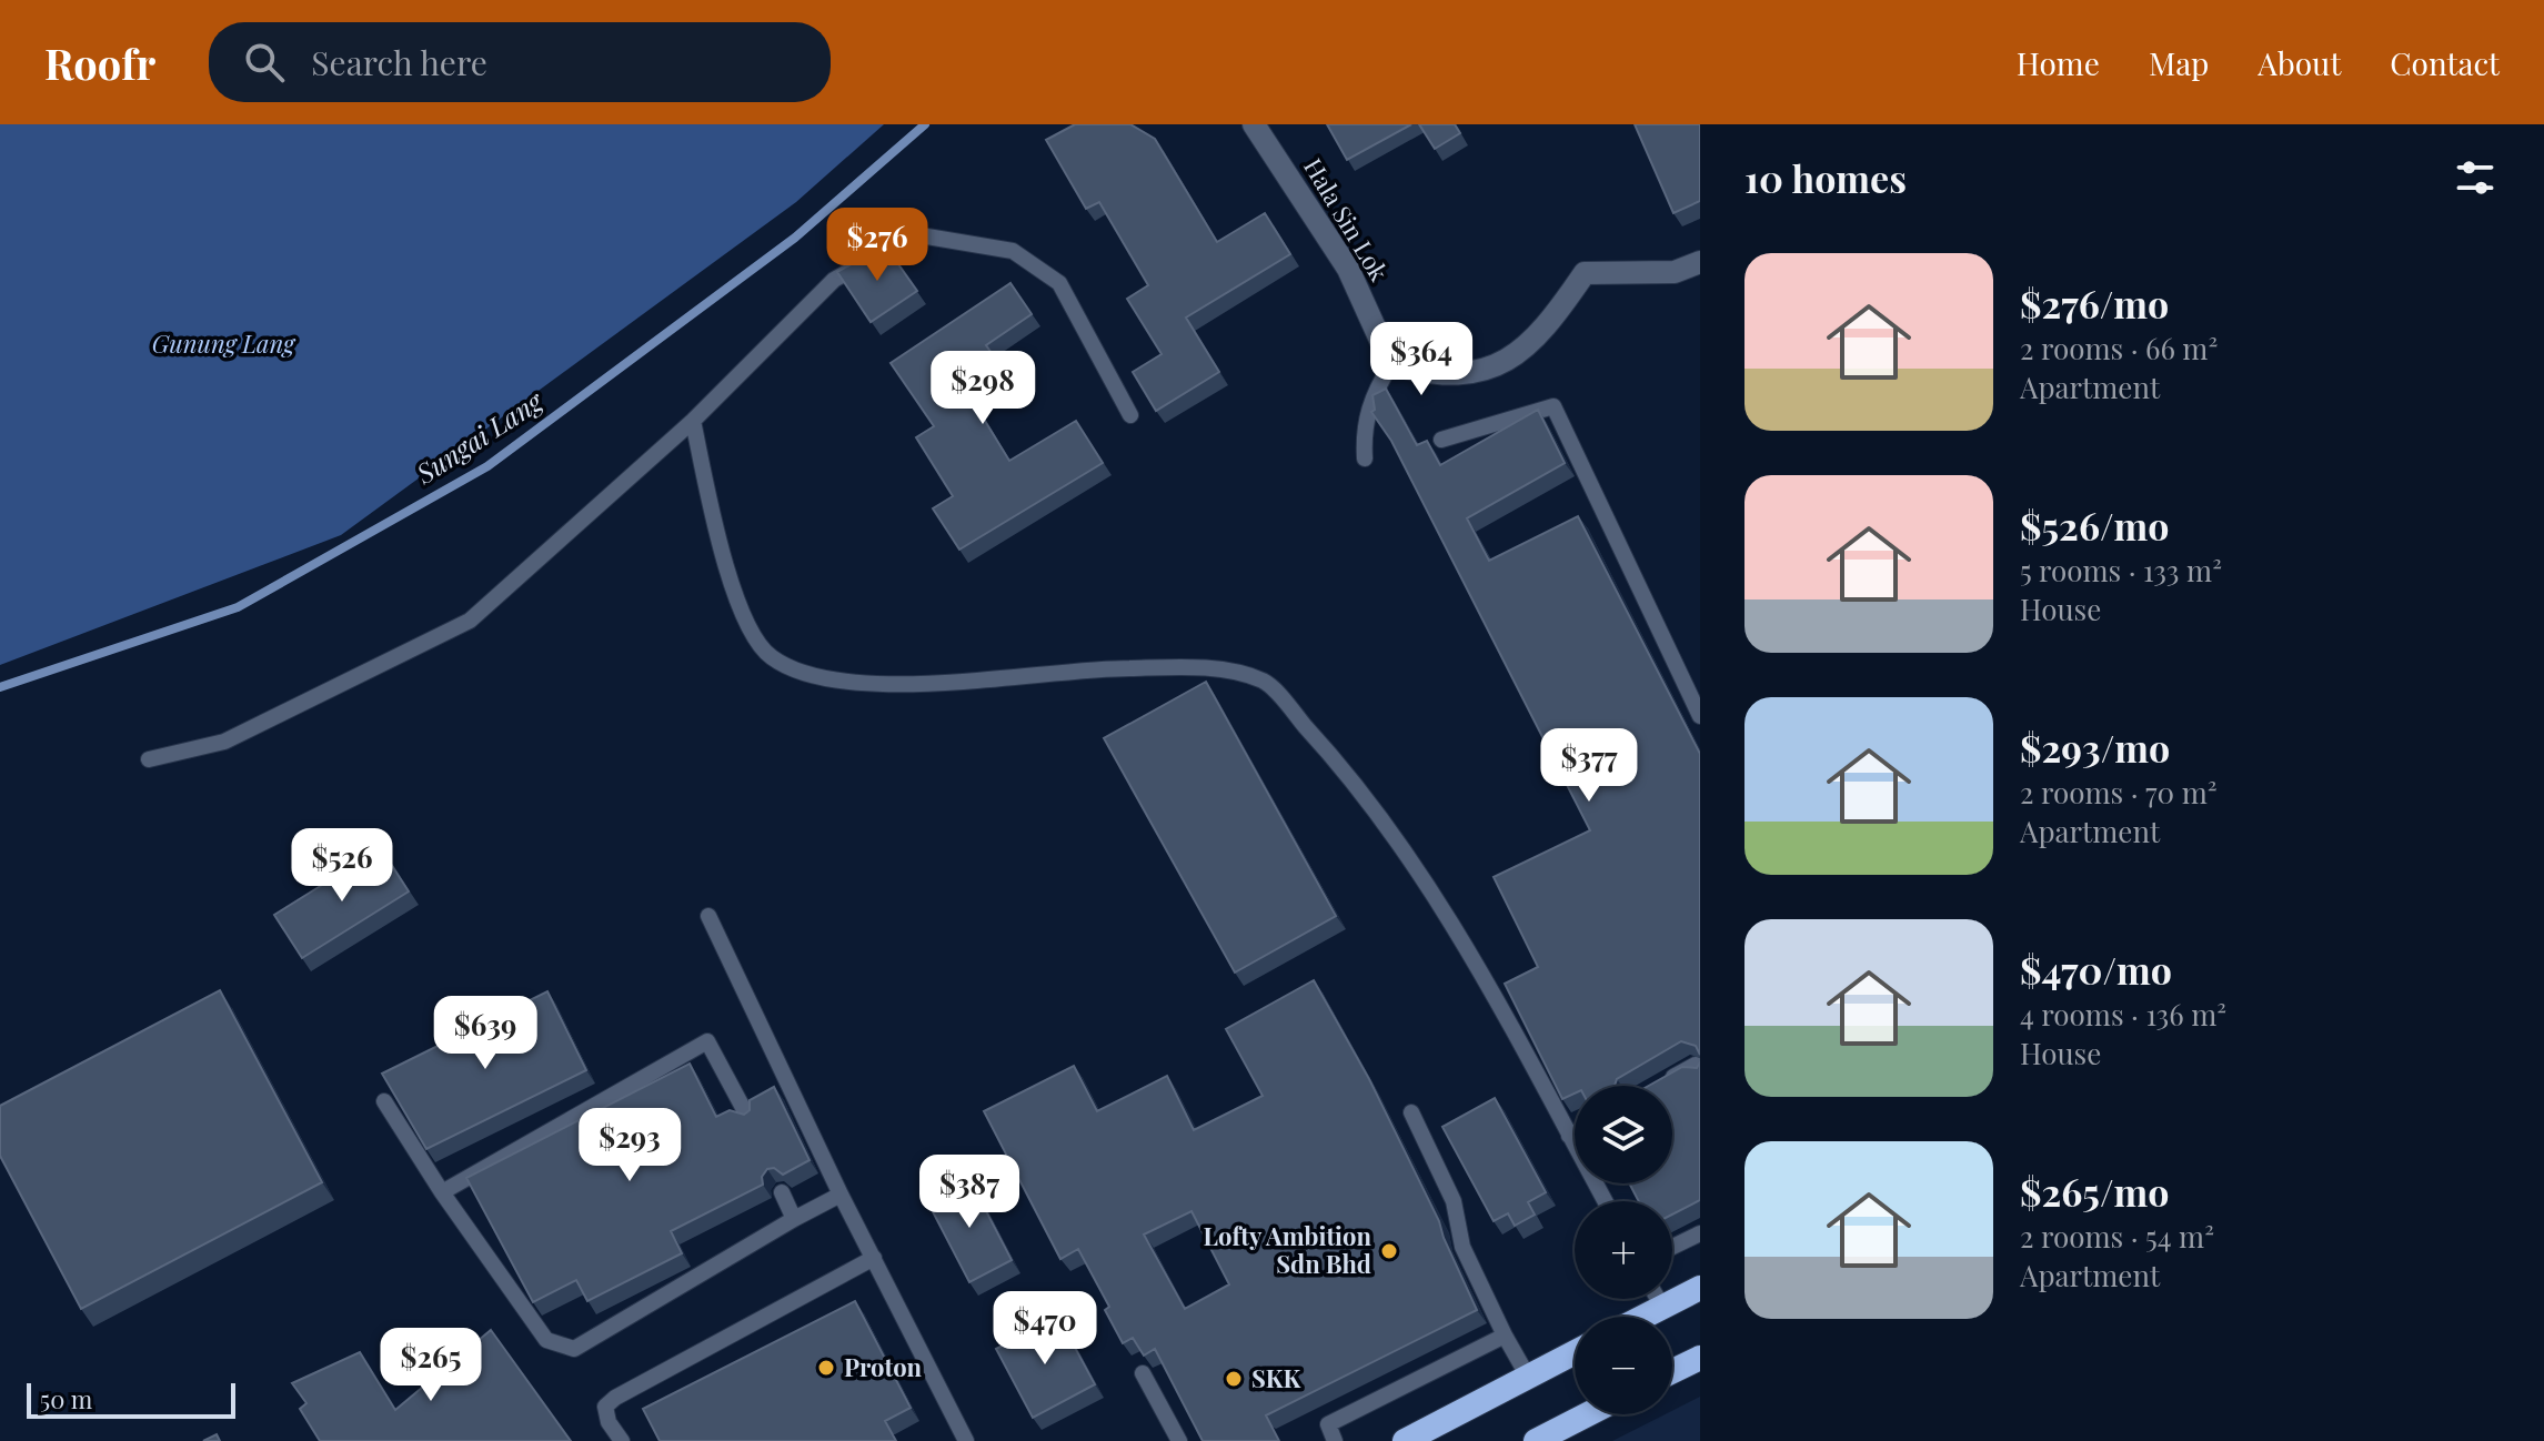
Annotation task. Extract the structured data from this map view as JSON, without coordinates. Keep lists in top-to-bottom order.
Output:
{
  "streets": {
    "street": ["Hala Sin Lok"]
  },
  "water": ["Sungai Lang"],
  "parks": ["Gunung Lang"],
  "places": ["Lofty Ambition Sdn Bhd", "Proton", "SKK"],
  "scale_bar": "50 m",
  "page": {
    "header": "Roofr",
    "search": "Search here",
    "nav": [
      "Home",
      "Map",
      "About",
      "Contact"
    ],
    "heading": "10 homes",
    "price": [
      "$276",
      "$364",
      "$298",
      "$377",
      "$526",
      "$639",
      "$293",
      "$387",
      "$470",
      "$265"
    ],
    "list": [
      {
        "name": "$276/mo",
        "note": "2 rooms · 66 m² · Apartment"
      },
      {
        "name": "$526/mo",
        "note": "5 rooms · 133 m² · House"
      },
      {
        "name": "$293/mo",
        "note": "2 rooms · 70 m² · Apartment"
      },
      {
        "name": "$470/mo",
        "note": "4 rooms · 136 m² · House"
      },
      {
        "name": "$265/mo",
        "note": "2 rooms · 54 m² · Apartment"
      }
    ],
    "map_buttons": ["+", "−"],
    "scale": "50 m"
  }
}
